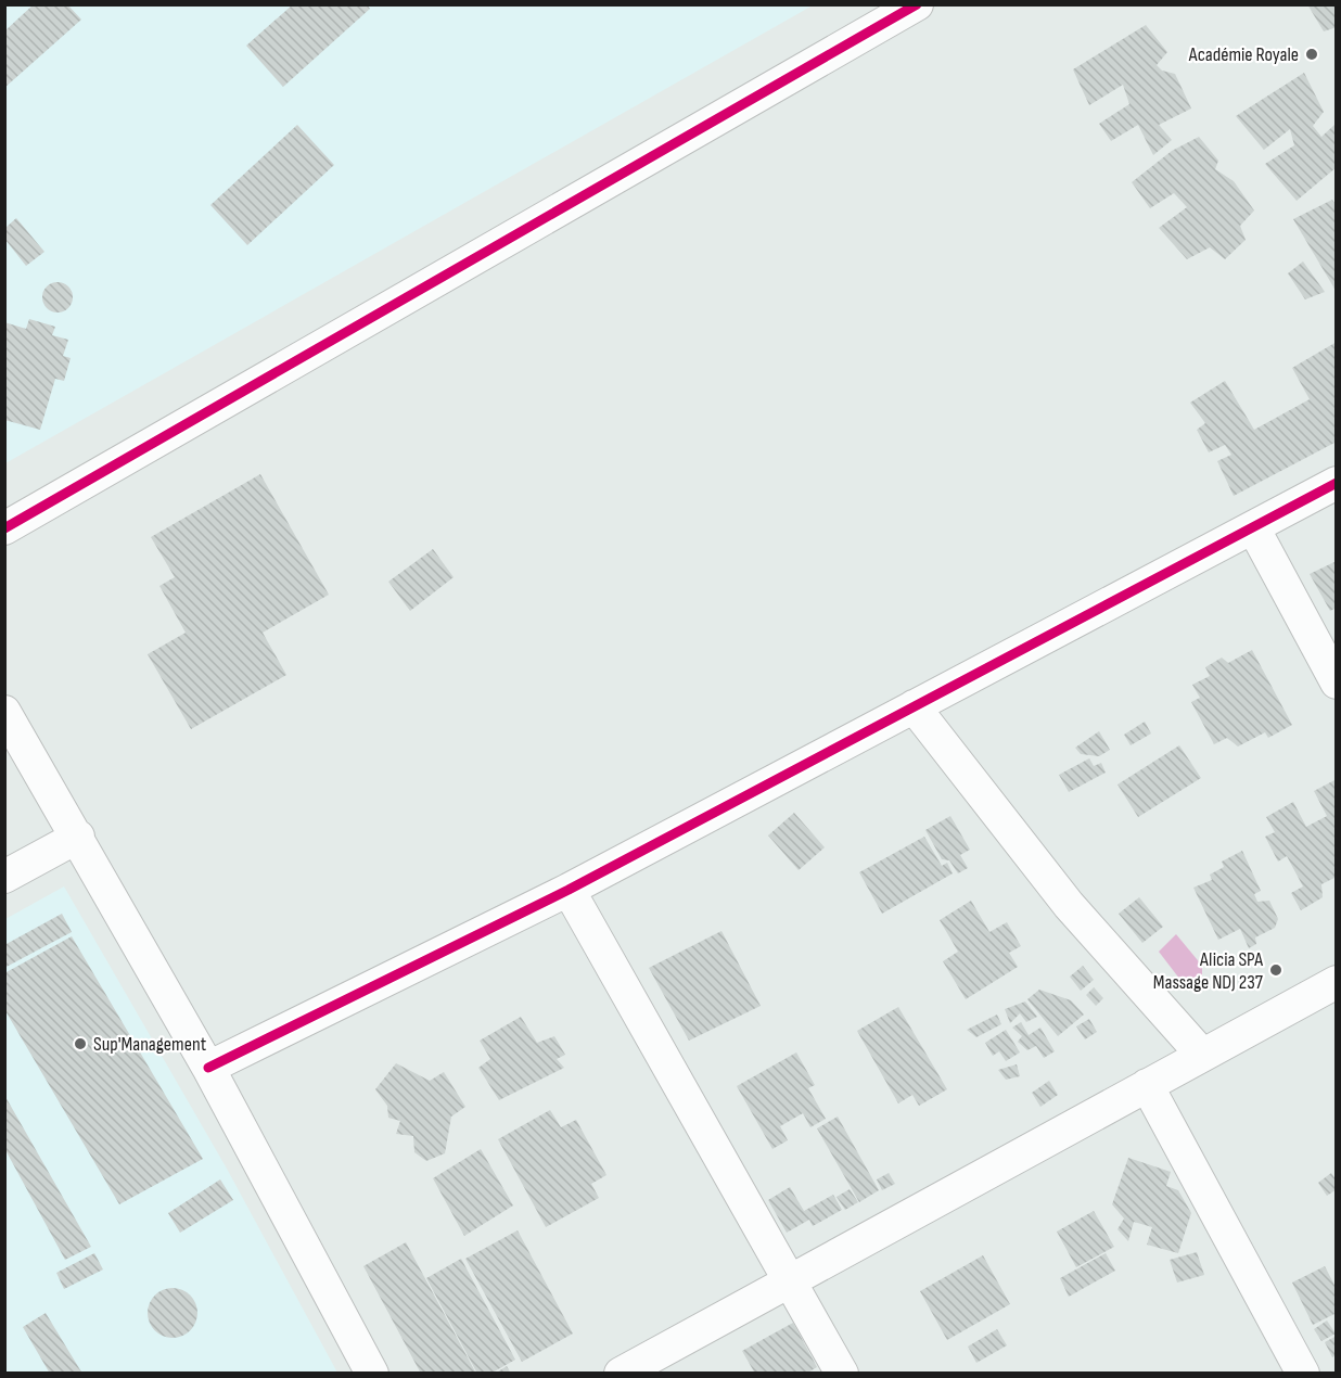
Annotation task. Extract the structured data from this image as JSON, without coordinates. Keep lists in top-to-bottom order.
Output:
{
  "places": ["Académie Royale", "Alicia SPA Massage NDJ 237", "Sup'Management"]
}
